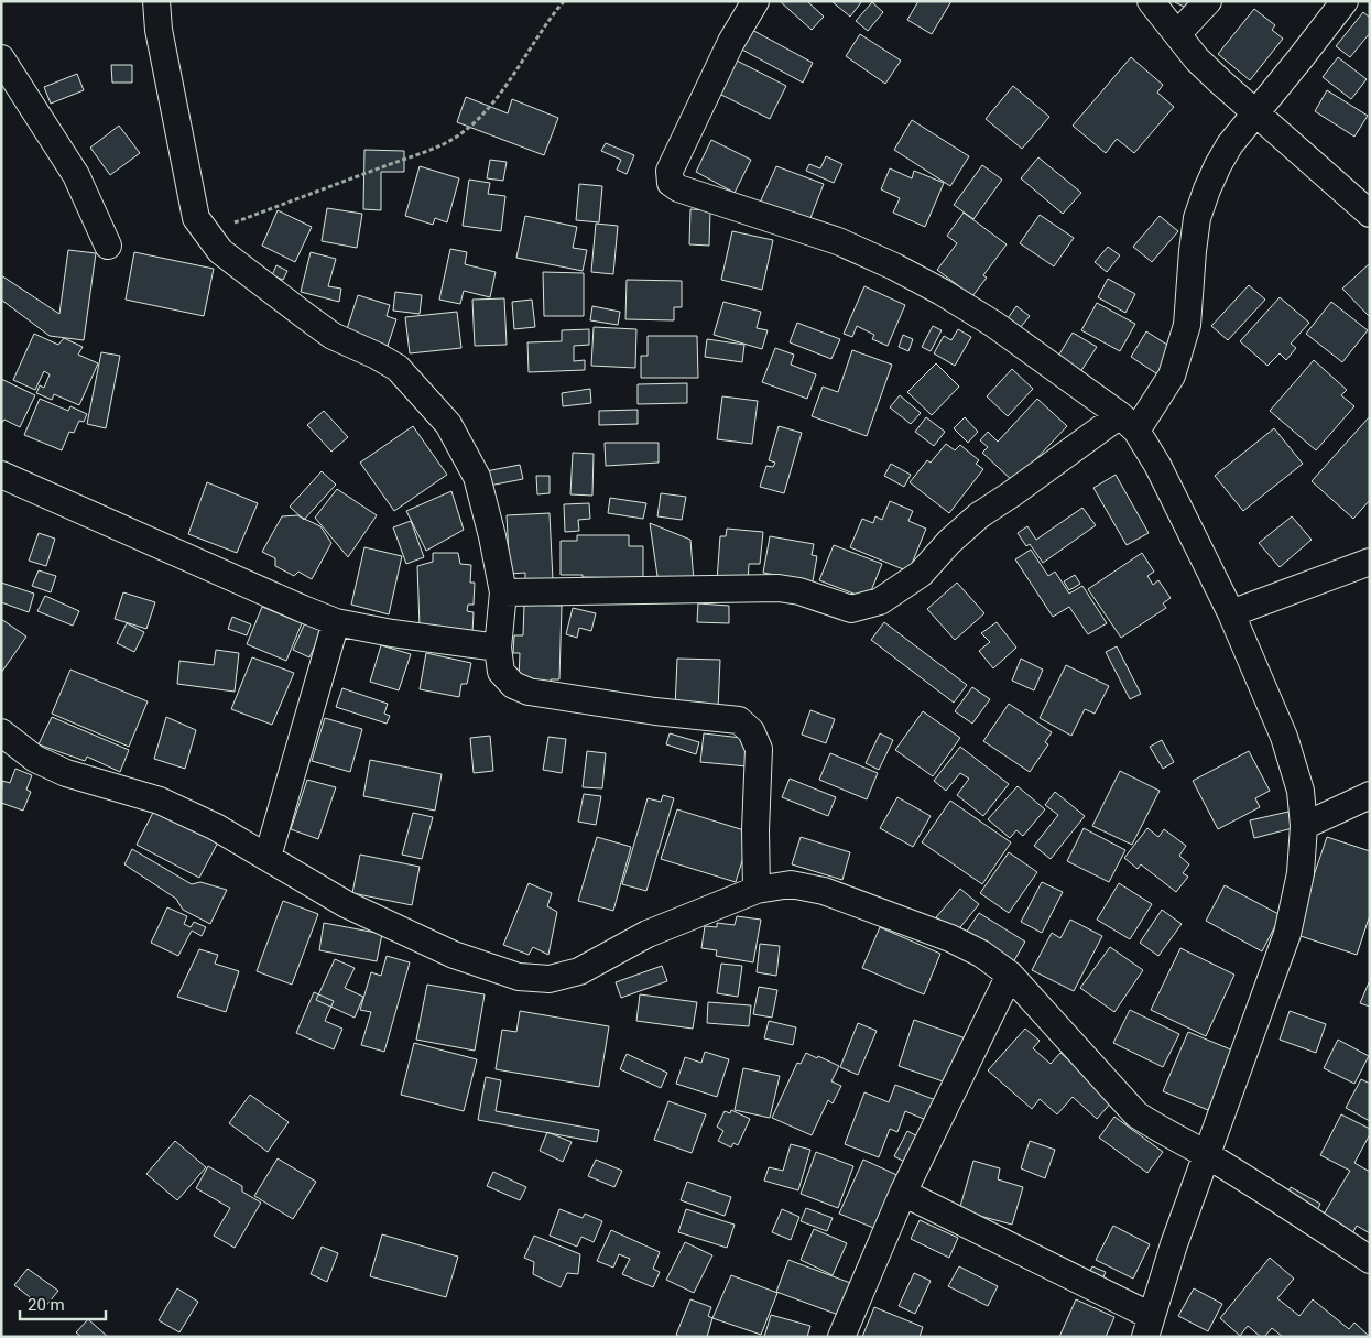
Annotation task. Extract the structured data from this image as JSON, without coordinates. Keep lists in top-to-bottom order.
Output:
{
  "scale_bar": "20 m"
}
